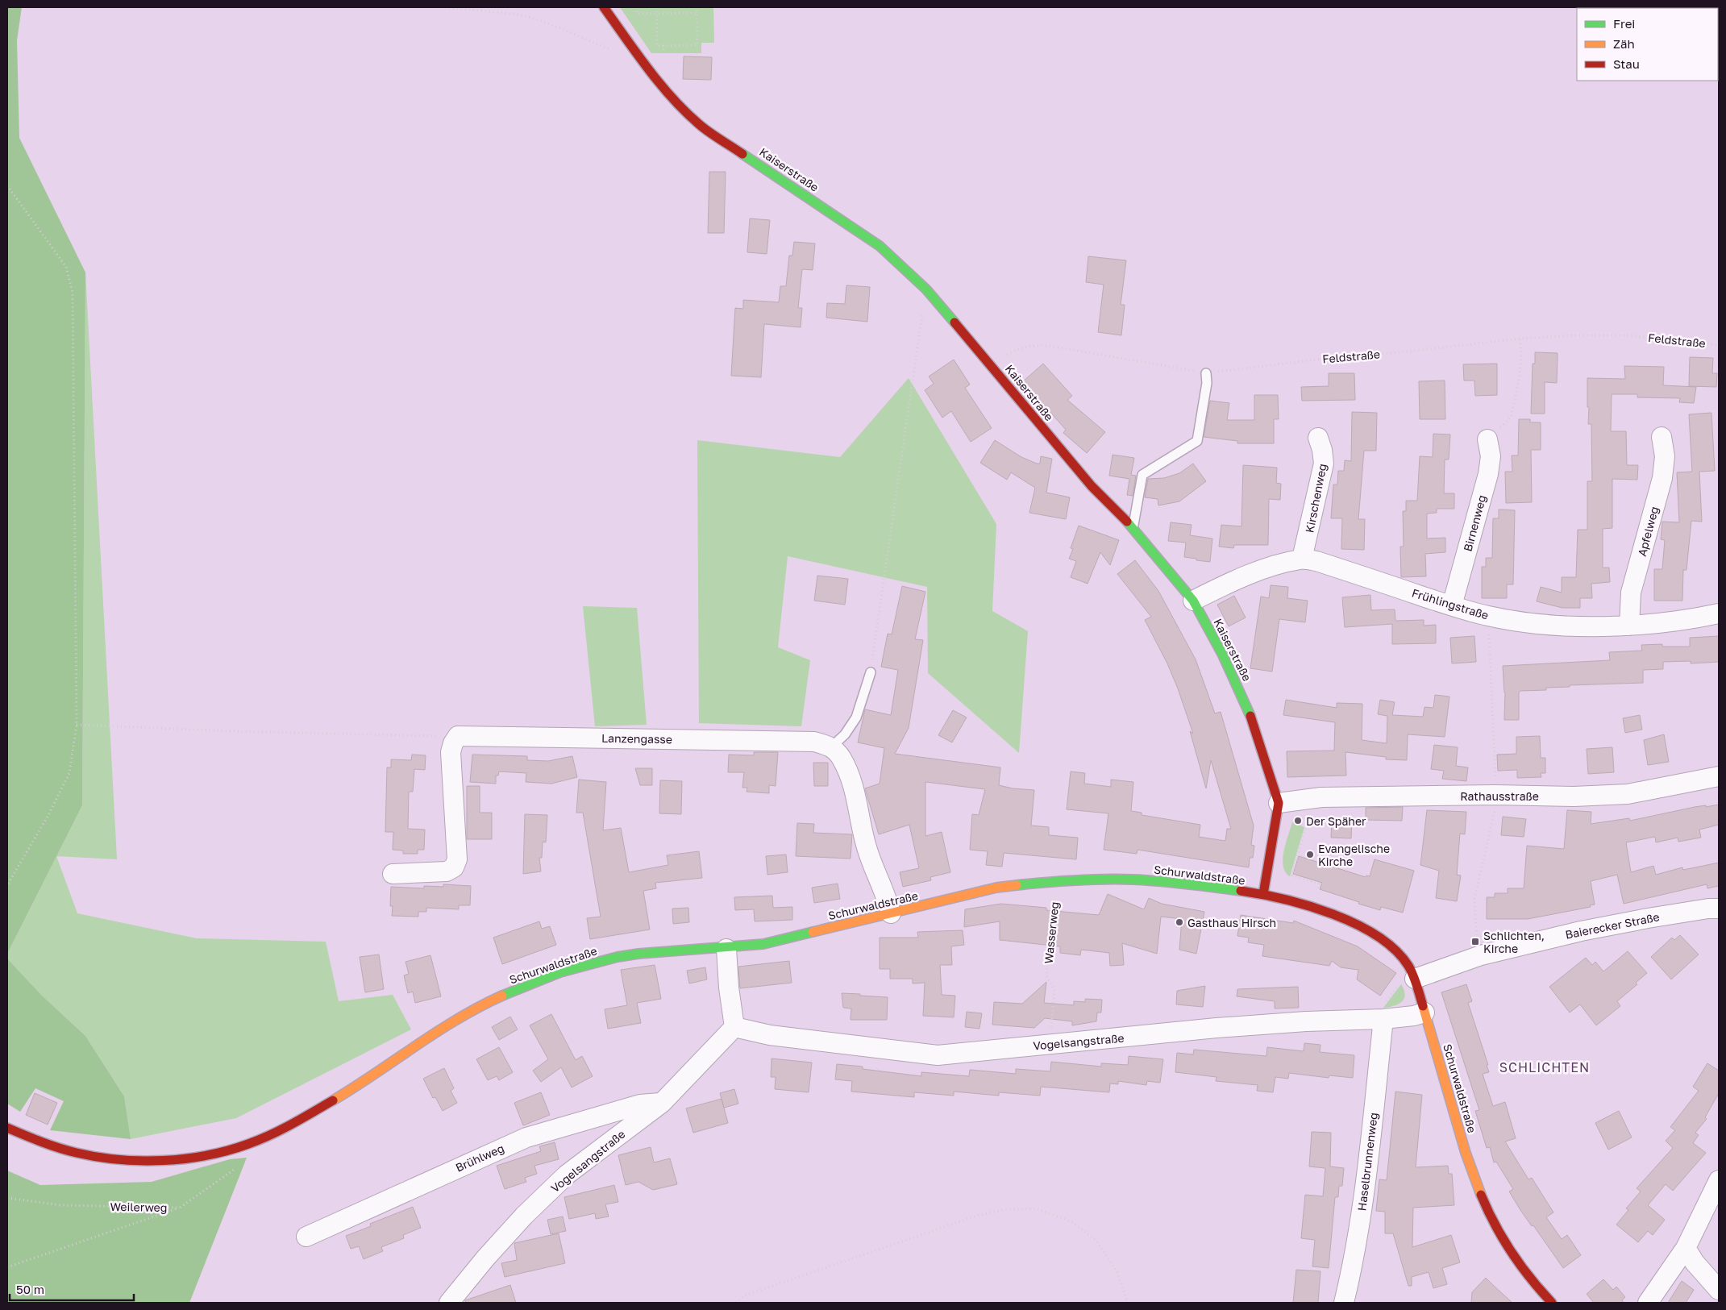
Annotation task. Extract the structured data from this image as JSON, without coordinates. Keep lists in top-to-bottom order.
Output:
{
  "streets": {
    "main road": ["Kaiserstraße", "Schurwaldstraße"],
    "street": [
      "Kirschenweg",
      "Birnenweg",
      "Apfelweg",
      "Frühlingstraße",
      "Lanzengasse",
      "Rathausstraße",
      "Baierecker Straße",
      "Vogelsangstraße",
      "Brühlweg",
      "Haselbrunnenweg"
    ],
    "path": ["Feldstraße", "Wasserweg", "Weilerweg"]
  },
  "crossings": [
    ["Kaiserstraße", "Feldstraße"],
    ["Kaiserstraße", "Frühlingstraße"],
    ["Kaiserstraße", "Rathausstraße"],
    ["Kaiserstraße", "Schurwaldstraße"],
    ["Kirschenweg", "Frühlingstraße"],
    ["Birnenweg", "Frühlingstraße"],
    ["Apfelweg", "Frühlingstraße"],
    ["Schurwaldstraße", "Baierecker Straße"],
    ["Schurwaldstraße", "Wasserweg"],
    ["Schurwaldstraße", "Vogelsangstraße"],
    ["Schurwaldstraße", "Weilerweg"],
    ["Vogelsangstraße", "Brühlweg"],
    ["Vogelsangstraße", "Haselbrunnenweg"]
  ],
  "districts": ["SCHLICHTEN"],
  "places": {
    "other": ["Der Späher", "Evangelische Kirche", "Gasthaus Hirsch"],
    "transit": ["Schlichten, Kirche"]
  },
  "legend": ["Frei", "Zäh", "Stau"],
  "scale_bar": "50 m"
}
